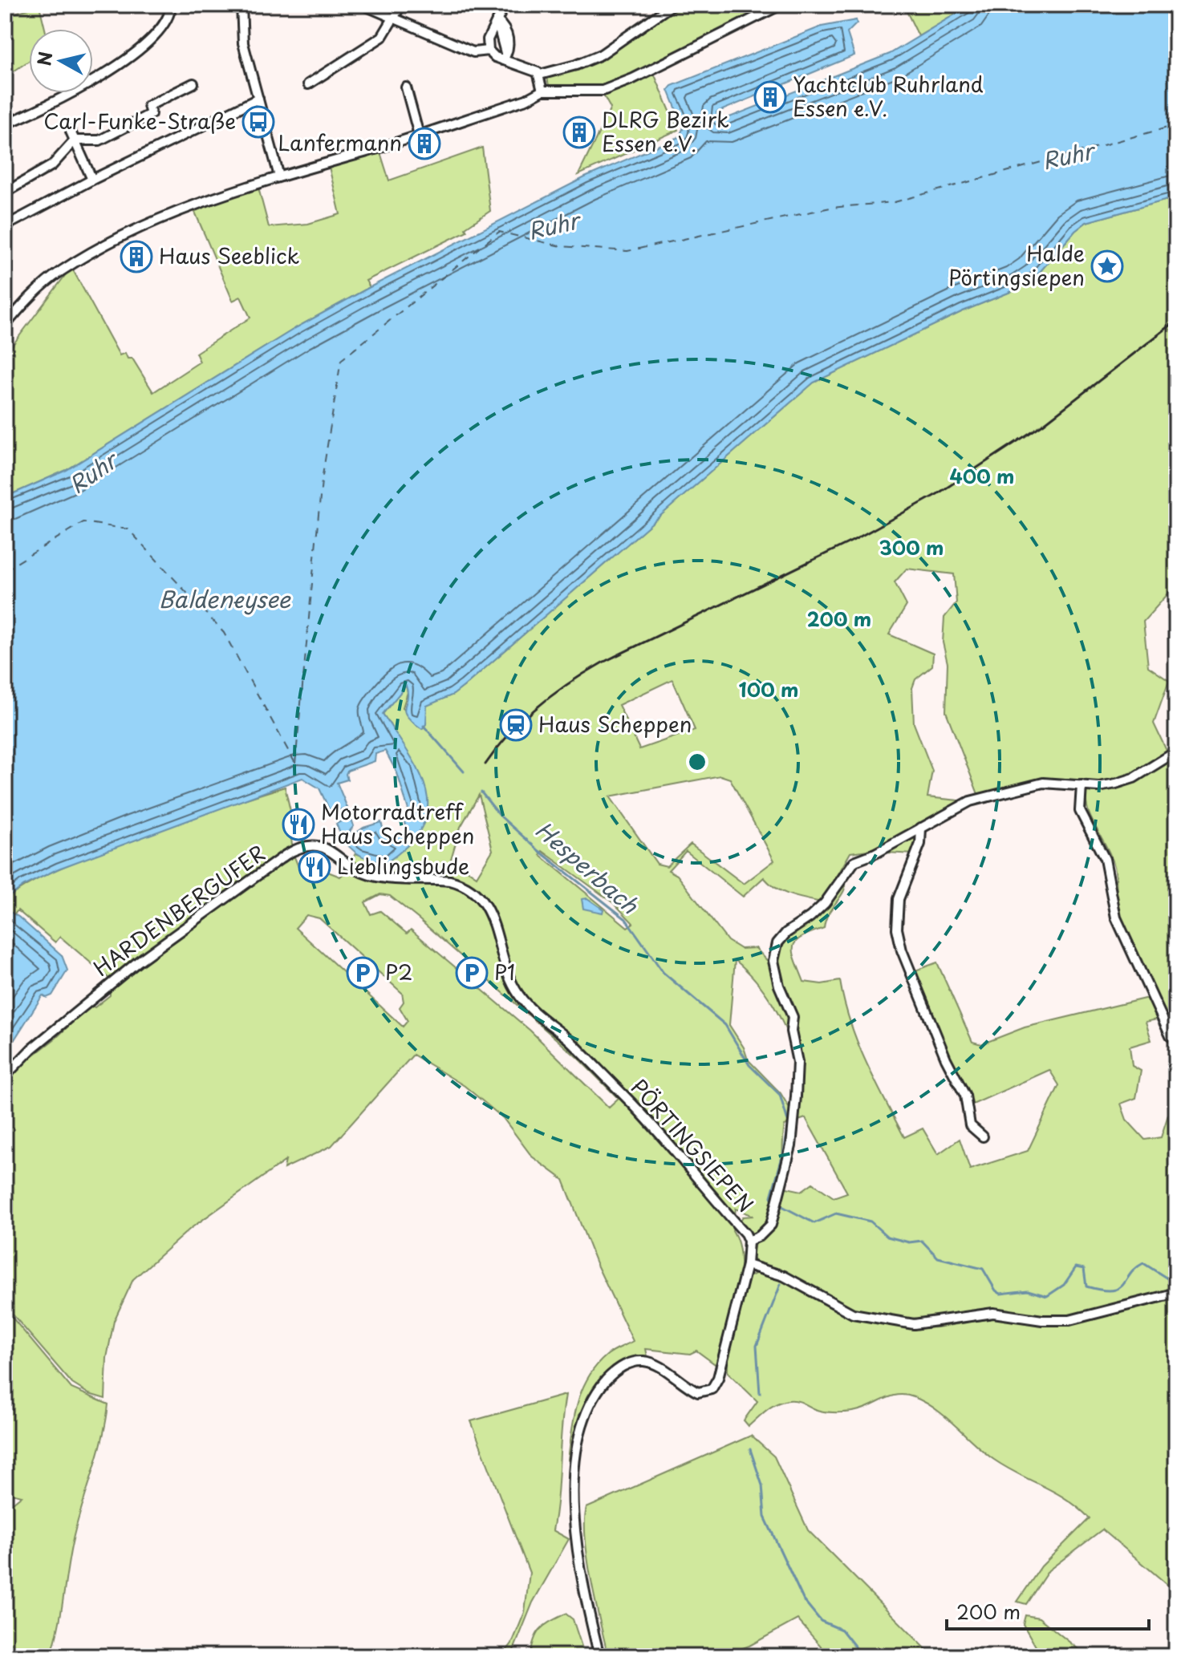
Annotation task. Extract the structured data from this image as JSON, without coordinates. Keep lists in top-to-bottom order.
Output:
{
  "streets": {
    "street": ["HARDENBERGUFER", "PÖRTINGSIEPEN"]
  },
  "crossings": [
    ["HARDENBERGUFER", "PÖRTINGSIEPEN"]
  ],
  "water": ["Ruhr", "Baldeneysee", "Hesperbach"],
  "places": {
    "building": [
      "Yachtclub Ruhrland Essen e.V.",
      "DLRG Bezirk Essen e.V.",
      "Lanfermann",
      "Haus Seeblick"
    ],
    "bus stop": ["Carl-Funke-Straße"],
    "place": ["Halde Pörtingsiepen"],
    "station": ["Haus Scheppen"],
    "restaurant": ["Motorradtreff Haus Scheppen", "Lieblingsbude"],
    "parking": ["P2", "P1"]
  },
  "scale_bar": "200 m",
  "north": "left",
  "rings": [
    "400 m",
    "300 m",
    "200 m",
    "100 m"
  ]
}
